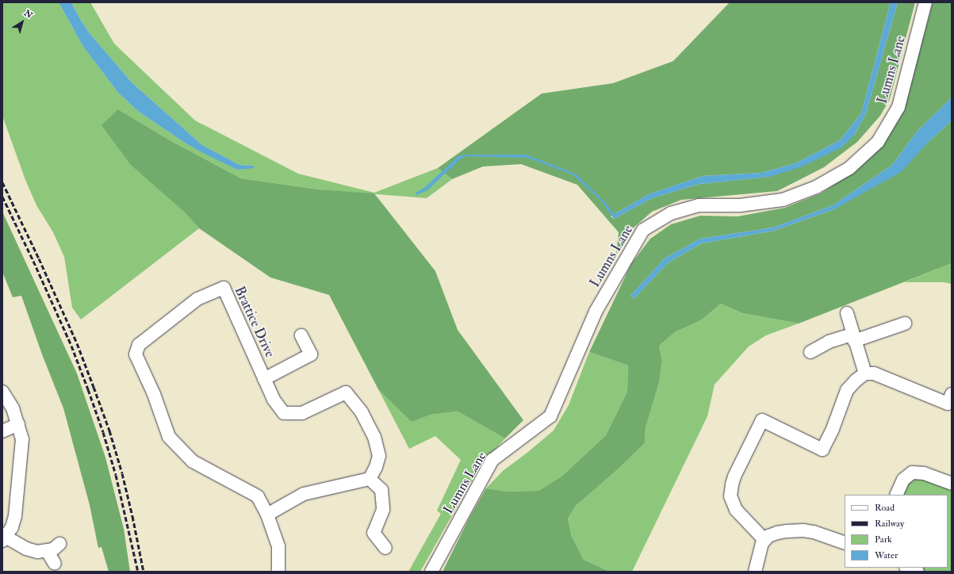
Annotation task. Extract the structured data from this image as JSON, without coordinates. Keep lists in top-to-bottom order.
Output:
{
  "streets": {
    "street": ["Lumns Lane", "Brattice Drive"]
  },
  "legend": [
    "Road",
    "Railway",
    "Park",
    "Water"
  ],
  "north": "top right"
}
